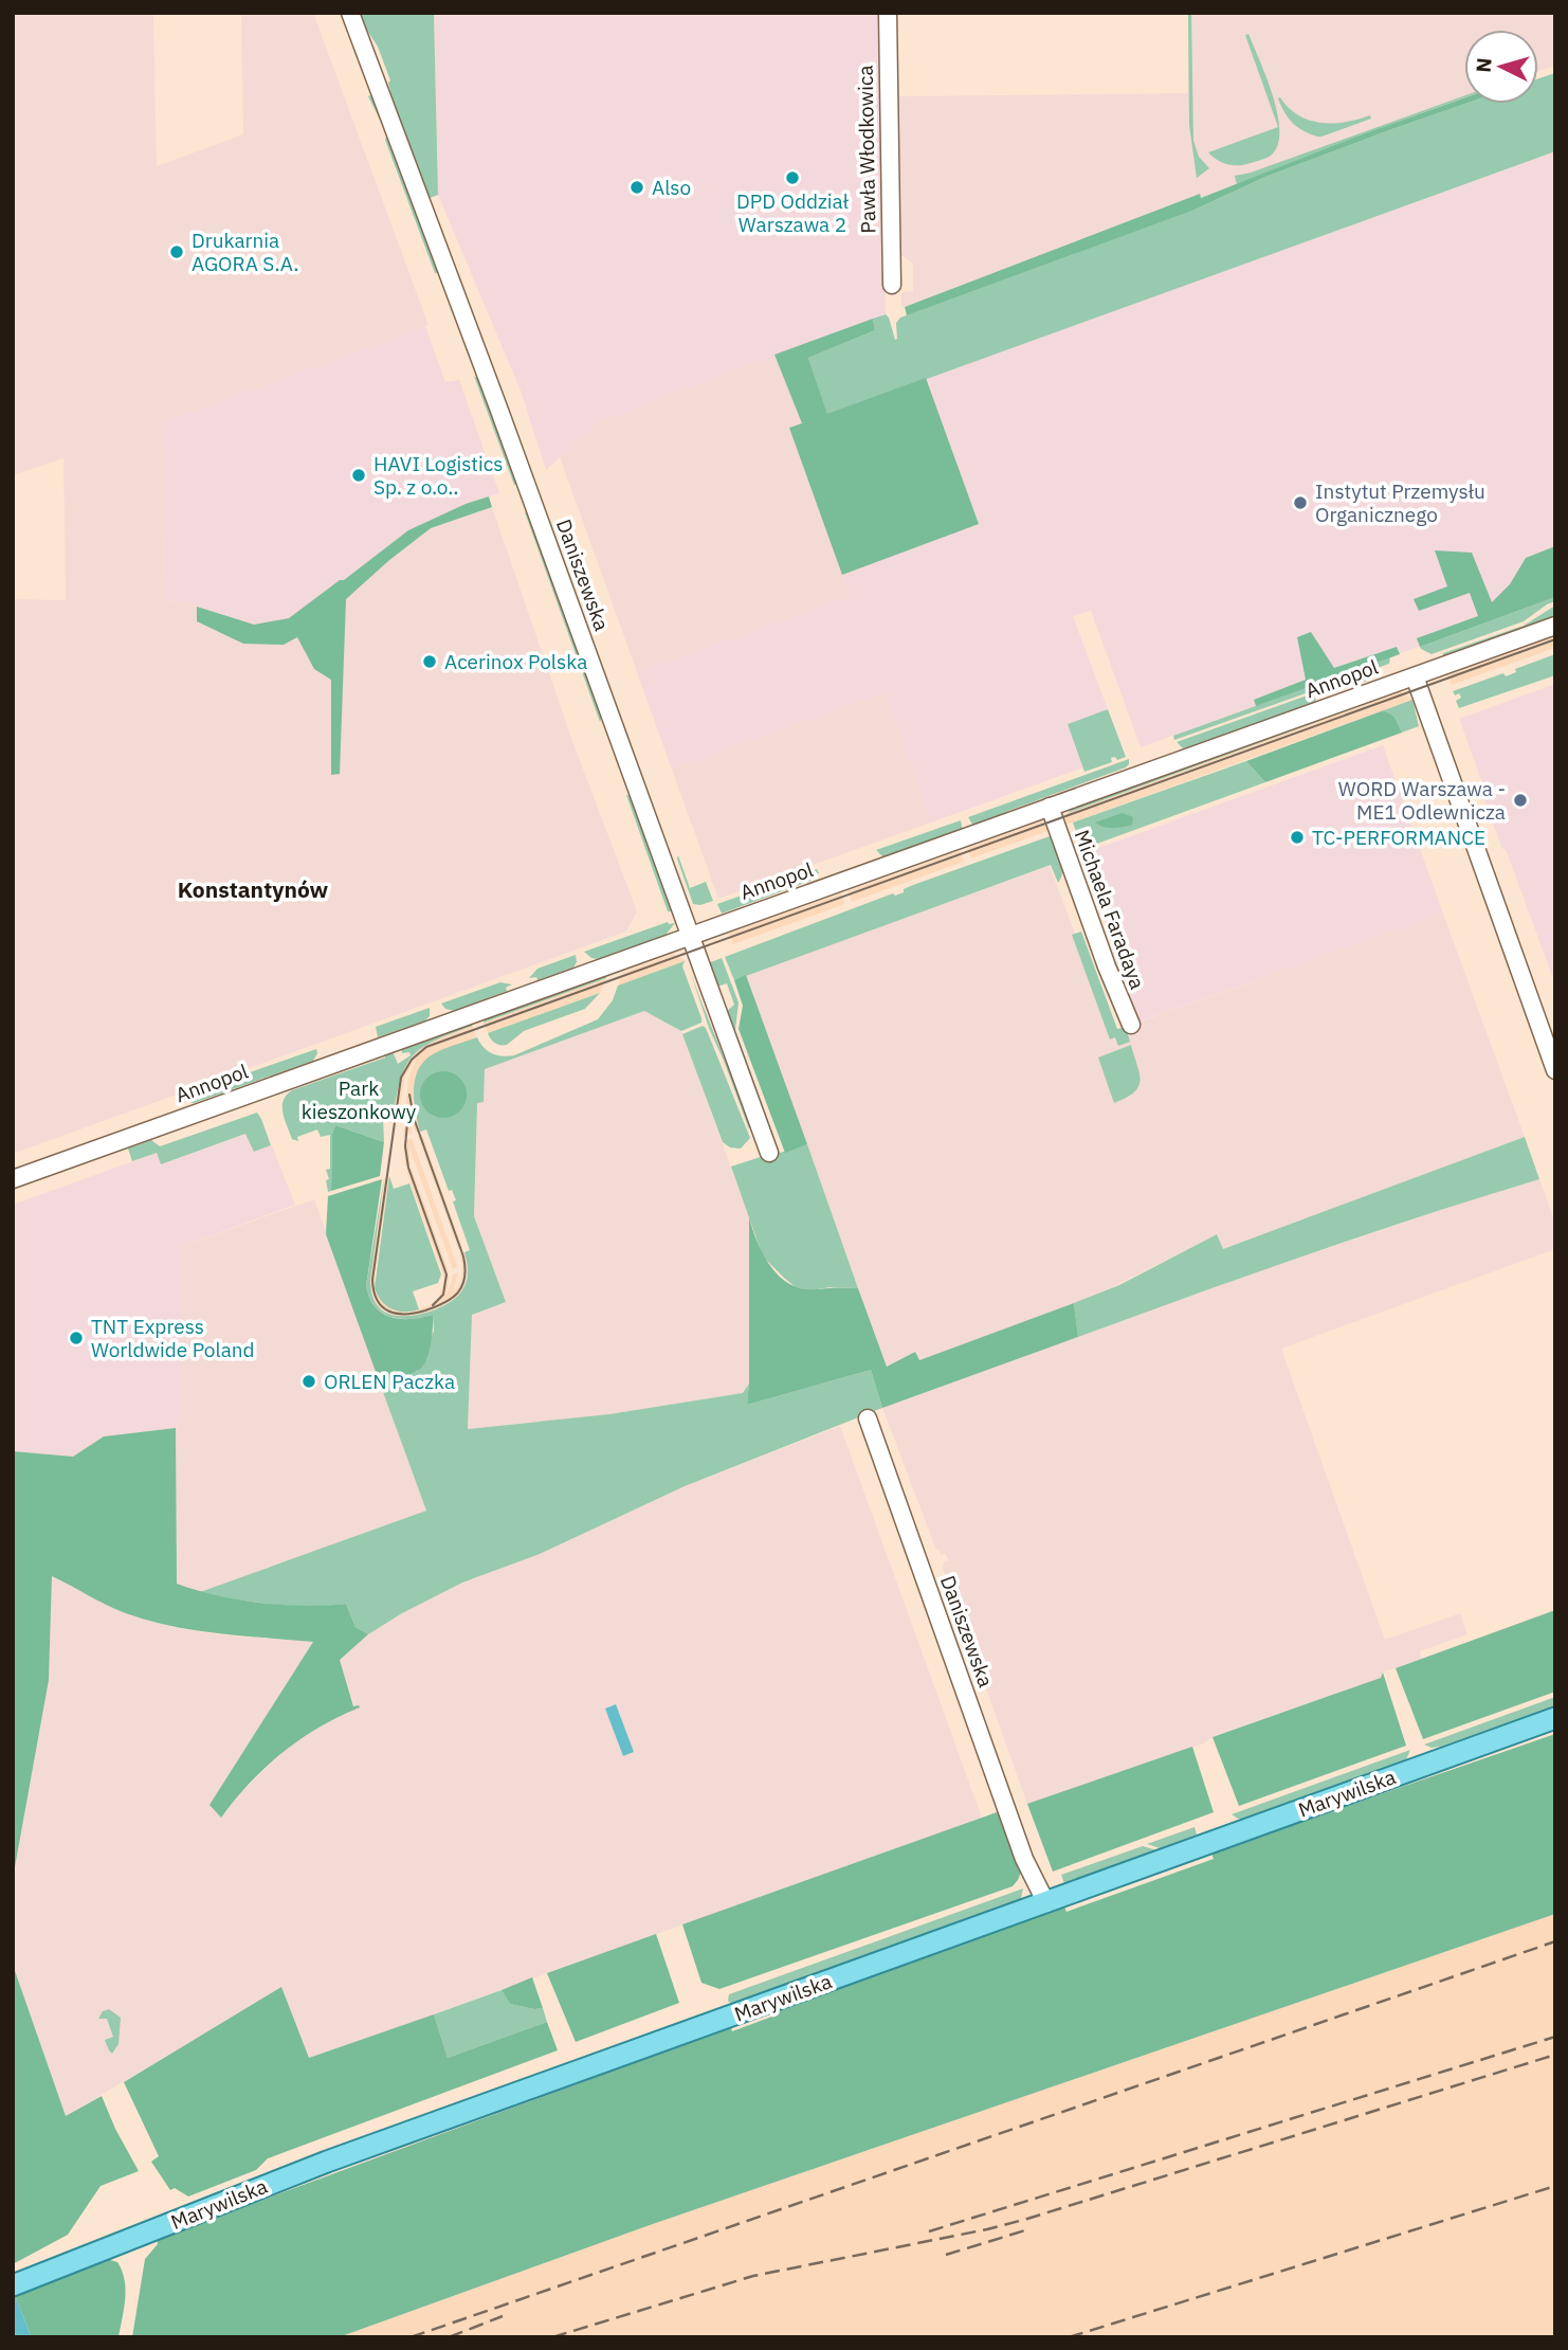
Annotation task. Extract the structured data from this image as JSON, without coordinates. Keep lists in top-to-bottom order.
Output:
{
  "streets": {
    "main road": ["Marywilska"],
    "street": [
      "Pawła Włodkowica",
      "Daniszewska",
      "Annopol",
      "Michaela Faradaya"
    ]
  },
  "crossings": [
    ["Daniszewska", "Annopol"],
    ["Daniszewska", "Marywilska"],
    ["Annopol", "Michaela Faradaya"]
  ],
  "districts": ["Konstantynów"],
  "parks": ["Park kieszonkowy"],
  "places": [
    "DPD Oddział Warszawa 2",
    "Also",
    "Drukarnia AGORA S.A.",
    "HAVI Logistics Sp. z o.o..",
    "Instytut Przemysłu Organicznego",
    "Acerinox Polska",
    "WORD Warszawa - ME1 Odlewnicza",
    "TC-PERFORMANCE",
    "TNT Express Worldwide Poland",
    "ORLEN Paczka"
  ],
  "north": "left"
}
